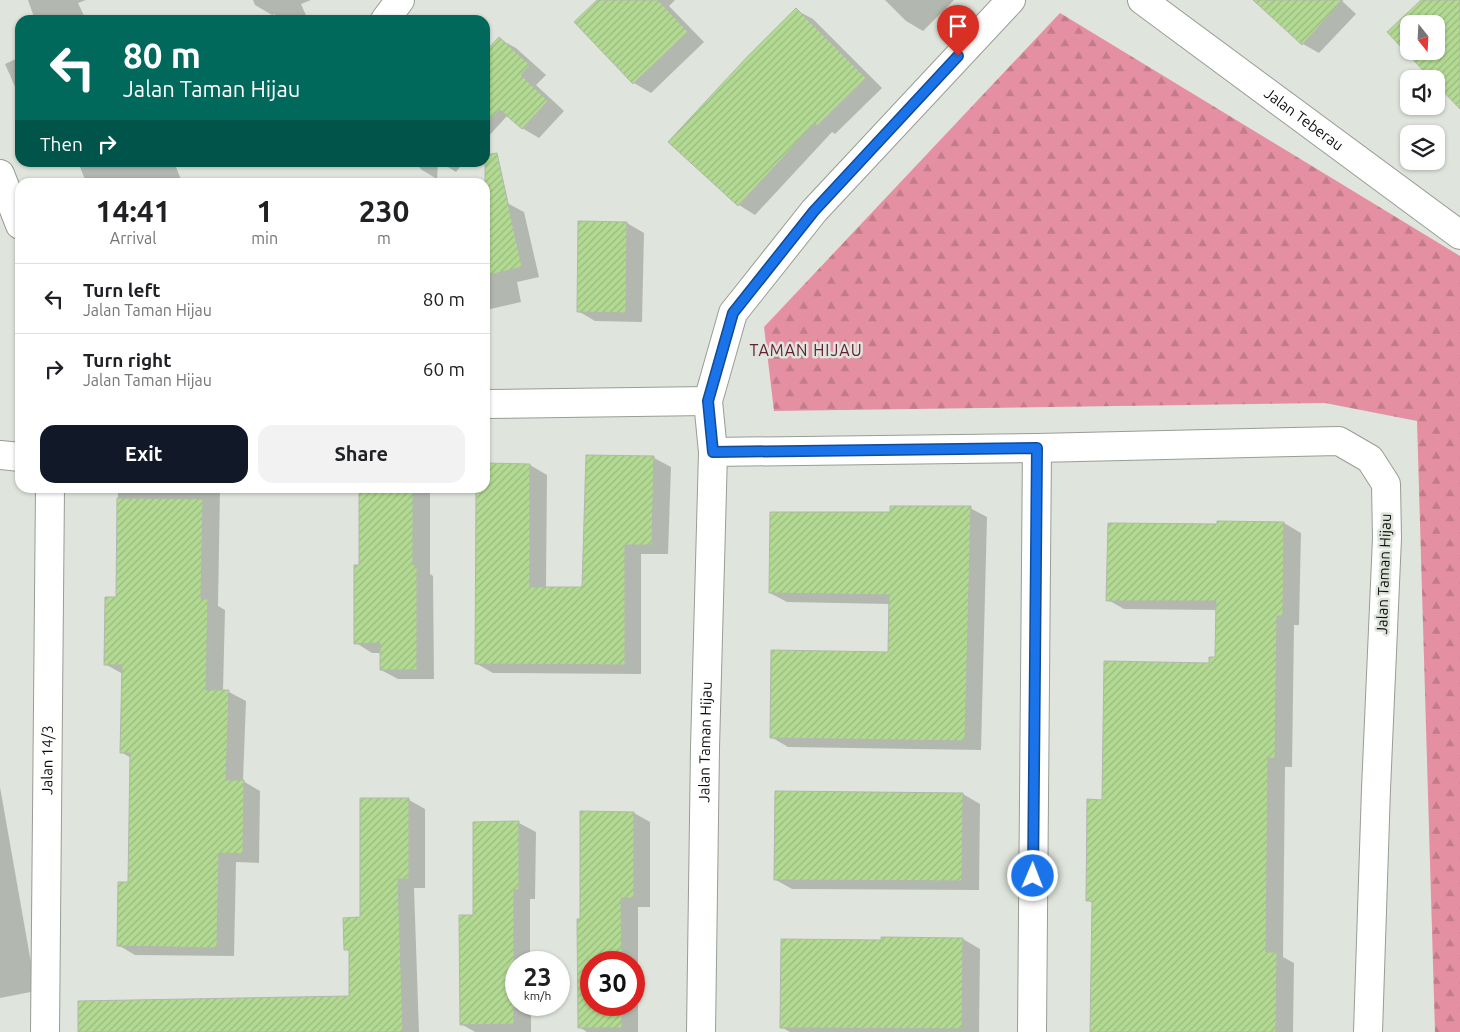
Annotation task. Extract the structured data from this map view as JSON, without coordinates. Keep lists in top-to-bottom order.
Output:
{
  "streets": {
    "street": ["Jalan Teberau", "Jalan Taman Hijau", "Jalan 14/3"]
  },
  "districts": ["TAMAN HIJAU"],
  "north": "bottom",
  "page": {
    "turn": ["80 m", "Jalan Taman Hijau"],
    "then": "Then",
    "eta": [
      "14:41",
      "Arrival",
      "1",
      "min",
      "230",
      "m"
    ],
    "list": [
      {
        "name": "Turn left",
        "note": "Jalan Taman Hijau",
        "value": "80 m"
      },
      {
        "name": "Turn right",
        "note": "Jalan Taman Hijau",
        "value": "60 m"
      }
    ],
    "buttons": ["Exit", "Share"],
    "speed": "23 km/h",
    "limit": "30"
  }
}
